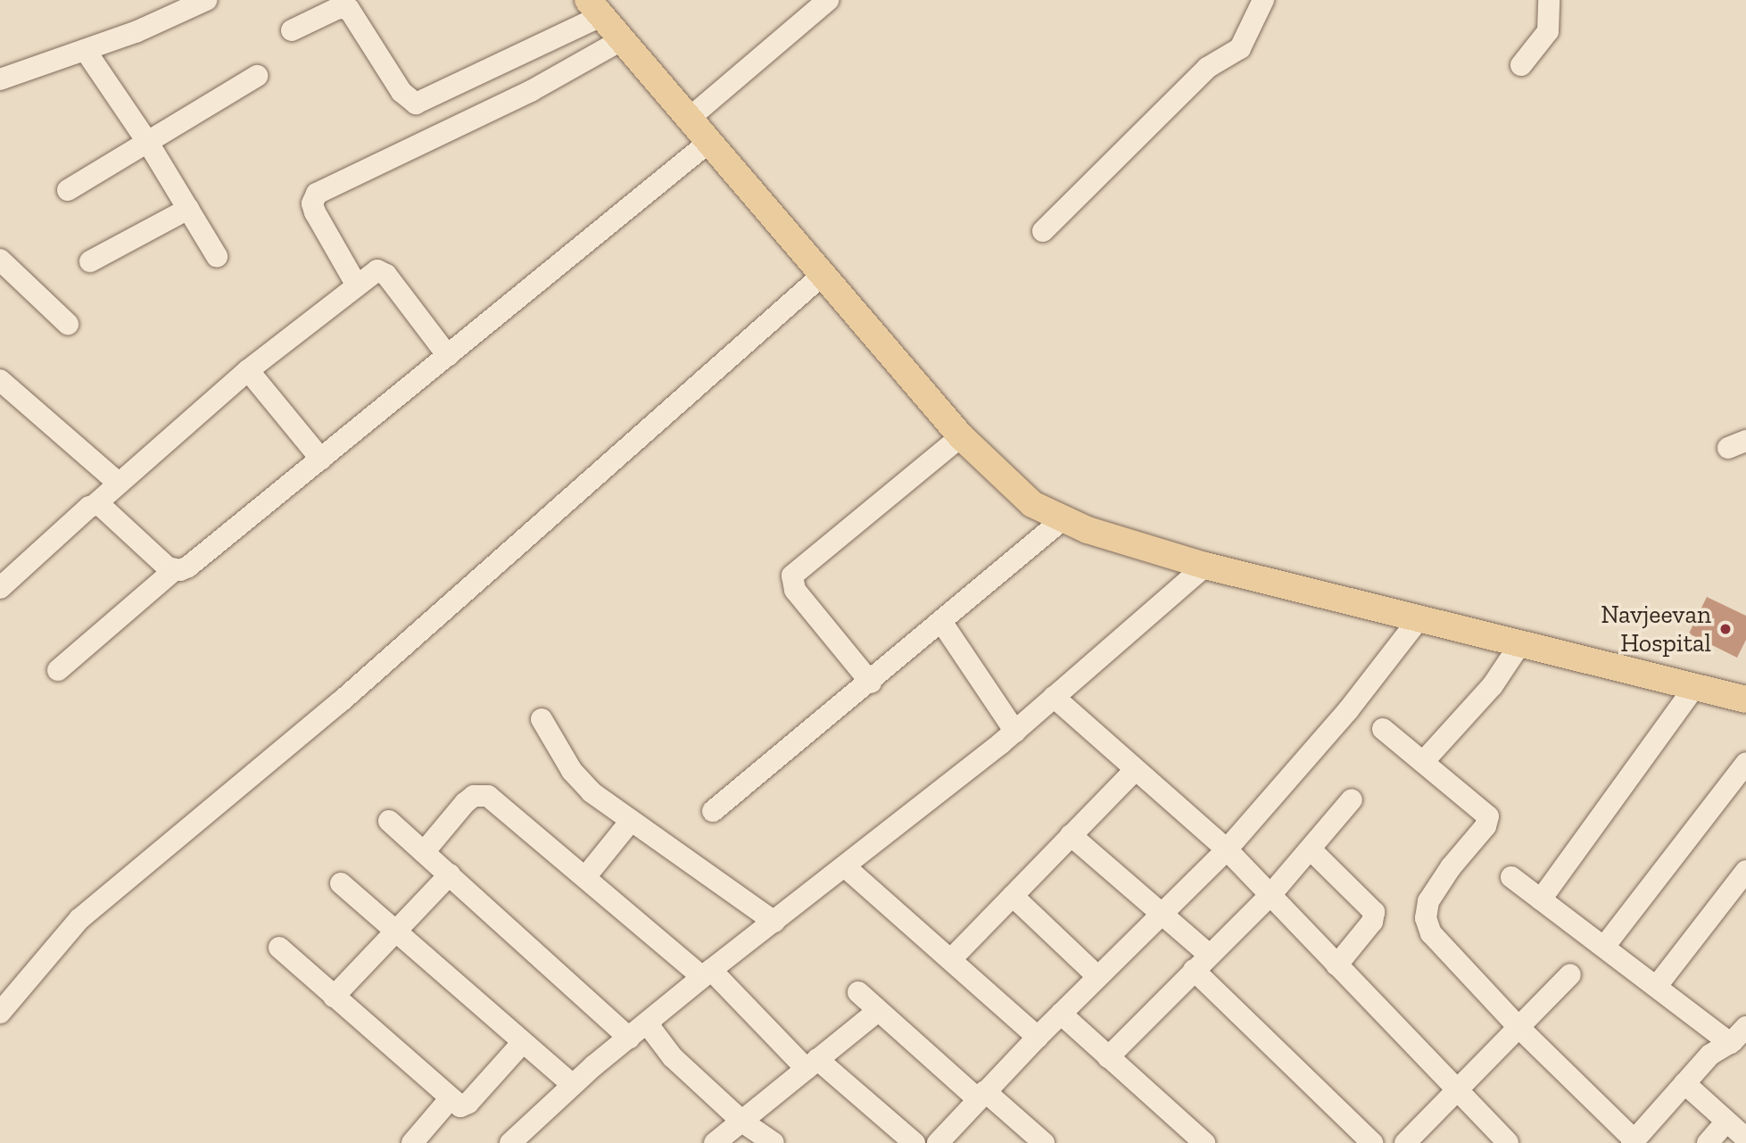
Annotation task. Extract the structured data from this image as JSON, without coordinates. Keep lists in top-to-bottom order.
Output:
{
  "places": ["Navjeevan Hospital"]
}
